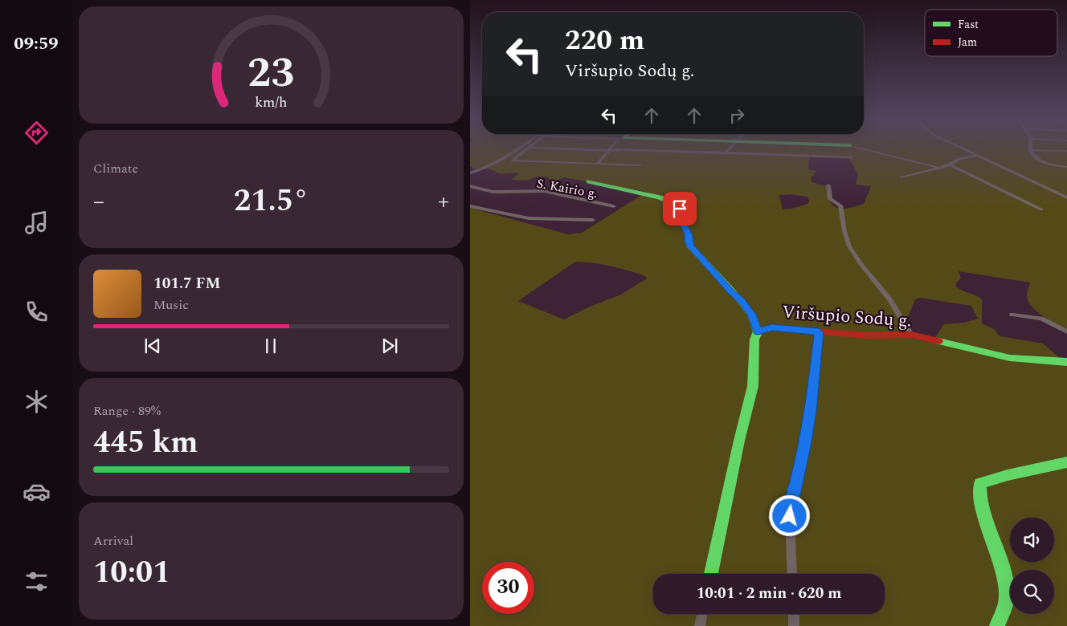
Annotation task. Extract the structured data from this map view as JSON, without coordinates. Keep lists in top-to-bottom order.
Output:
{
  "streets": {
    "street": ["S. Kairio g.", "Viršupio Sodų g."]
  },
  "legend": ["Fast", "Jam"],
  "page": {
    "tabs": "09:59",
    "turn": ["220 m", "Viršupio Sodų g."],
    "tile": [
      "Climate",
      ["Range · 89%", "445 km"],
      ["Arrival", "10:01"]
    ],
    "heat": ["−", "21.5°", "+"],
    "song": ["101.7 FM", "Music"],
    "limit": "30",
    "trip": "10:01 · 2 min · 620 m",
    "gauge": ["23", "km/h"]
  }
}
